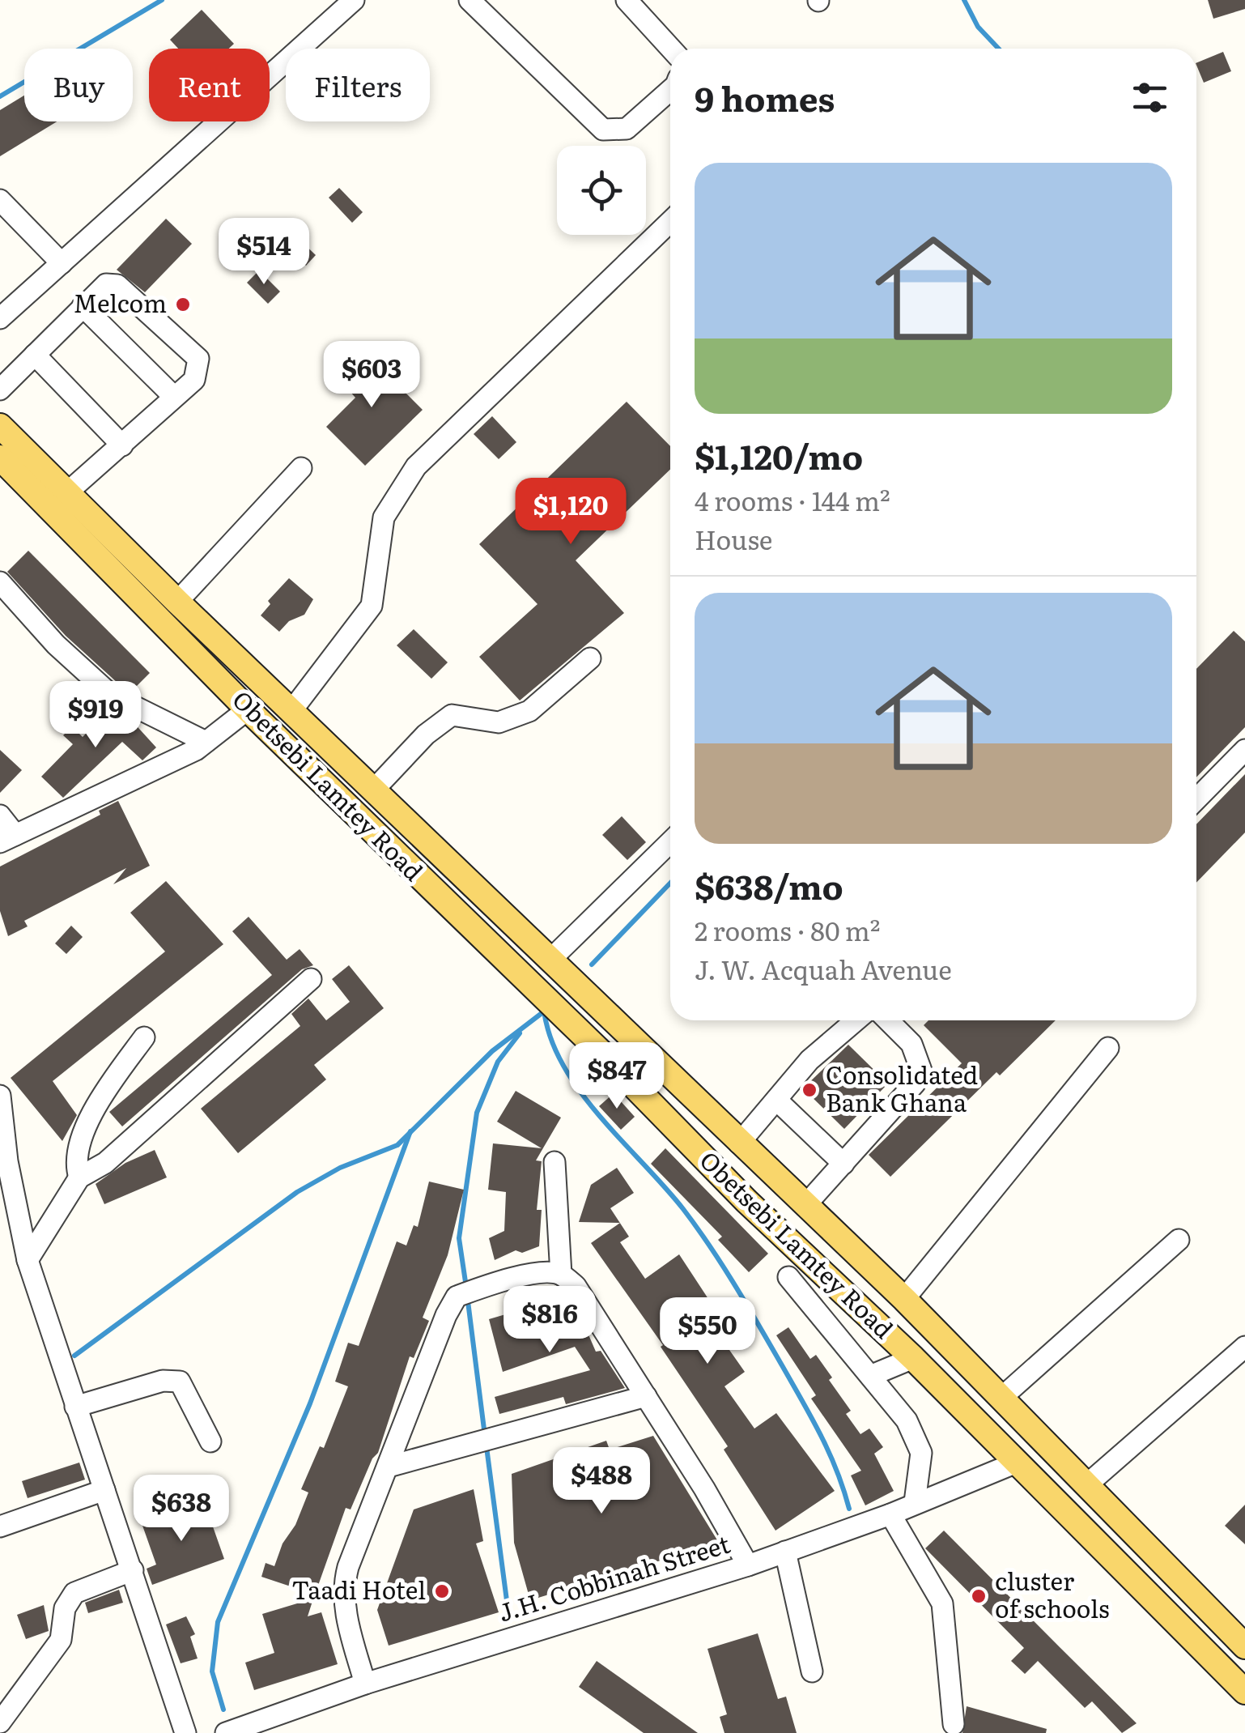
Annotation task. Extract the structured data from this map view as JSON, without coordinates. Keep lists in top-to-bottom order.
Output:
{
  "streets": {
    "main road": ["Obetsebi Lamtey Road"],
    "street": ["J.H. Cobbinah Street"]
  },
  "crossings": [
    ["Obetsebi Lamtey Road", "J.H. Cobbinah Street"]
  ],
  "places": [
    "Melcom",
    "Consolidated Bank Ghana",
    "Taadi Hotel",
    "cluster of schools"
  ],
  "page": {
    "chip": ["Buy", "Rent", "Filters"],
    "heading": "9 homes",
    "list": [
      {
        "name": "$1,120/mo",
        "note": "4 rooms · 144 m² · House"
      },
      {
        "name": "$638/mo",
        "note": "2 rooms · 80 m² · J. W. Acquah Avenue"
      }
    ],
    "price": [
      "$514",
      "$603",
      "$1,120",
      "$919",
      "$847",
      "$816",
      "$550",
      "$488",
      "$638"
    ]
  }
}
